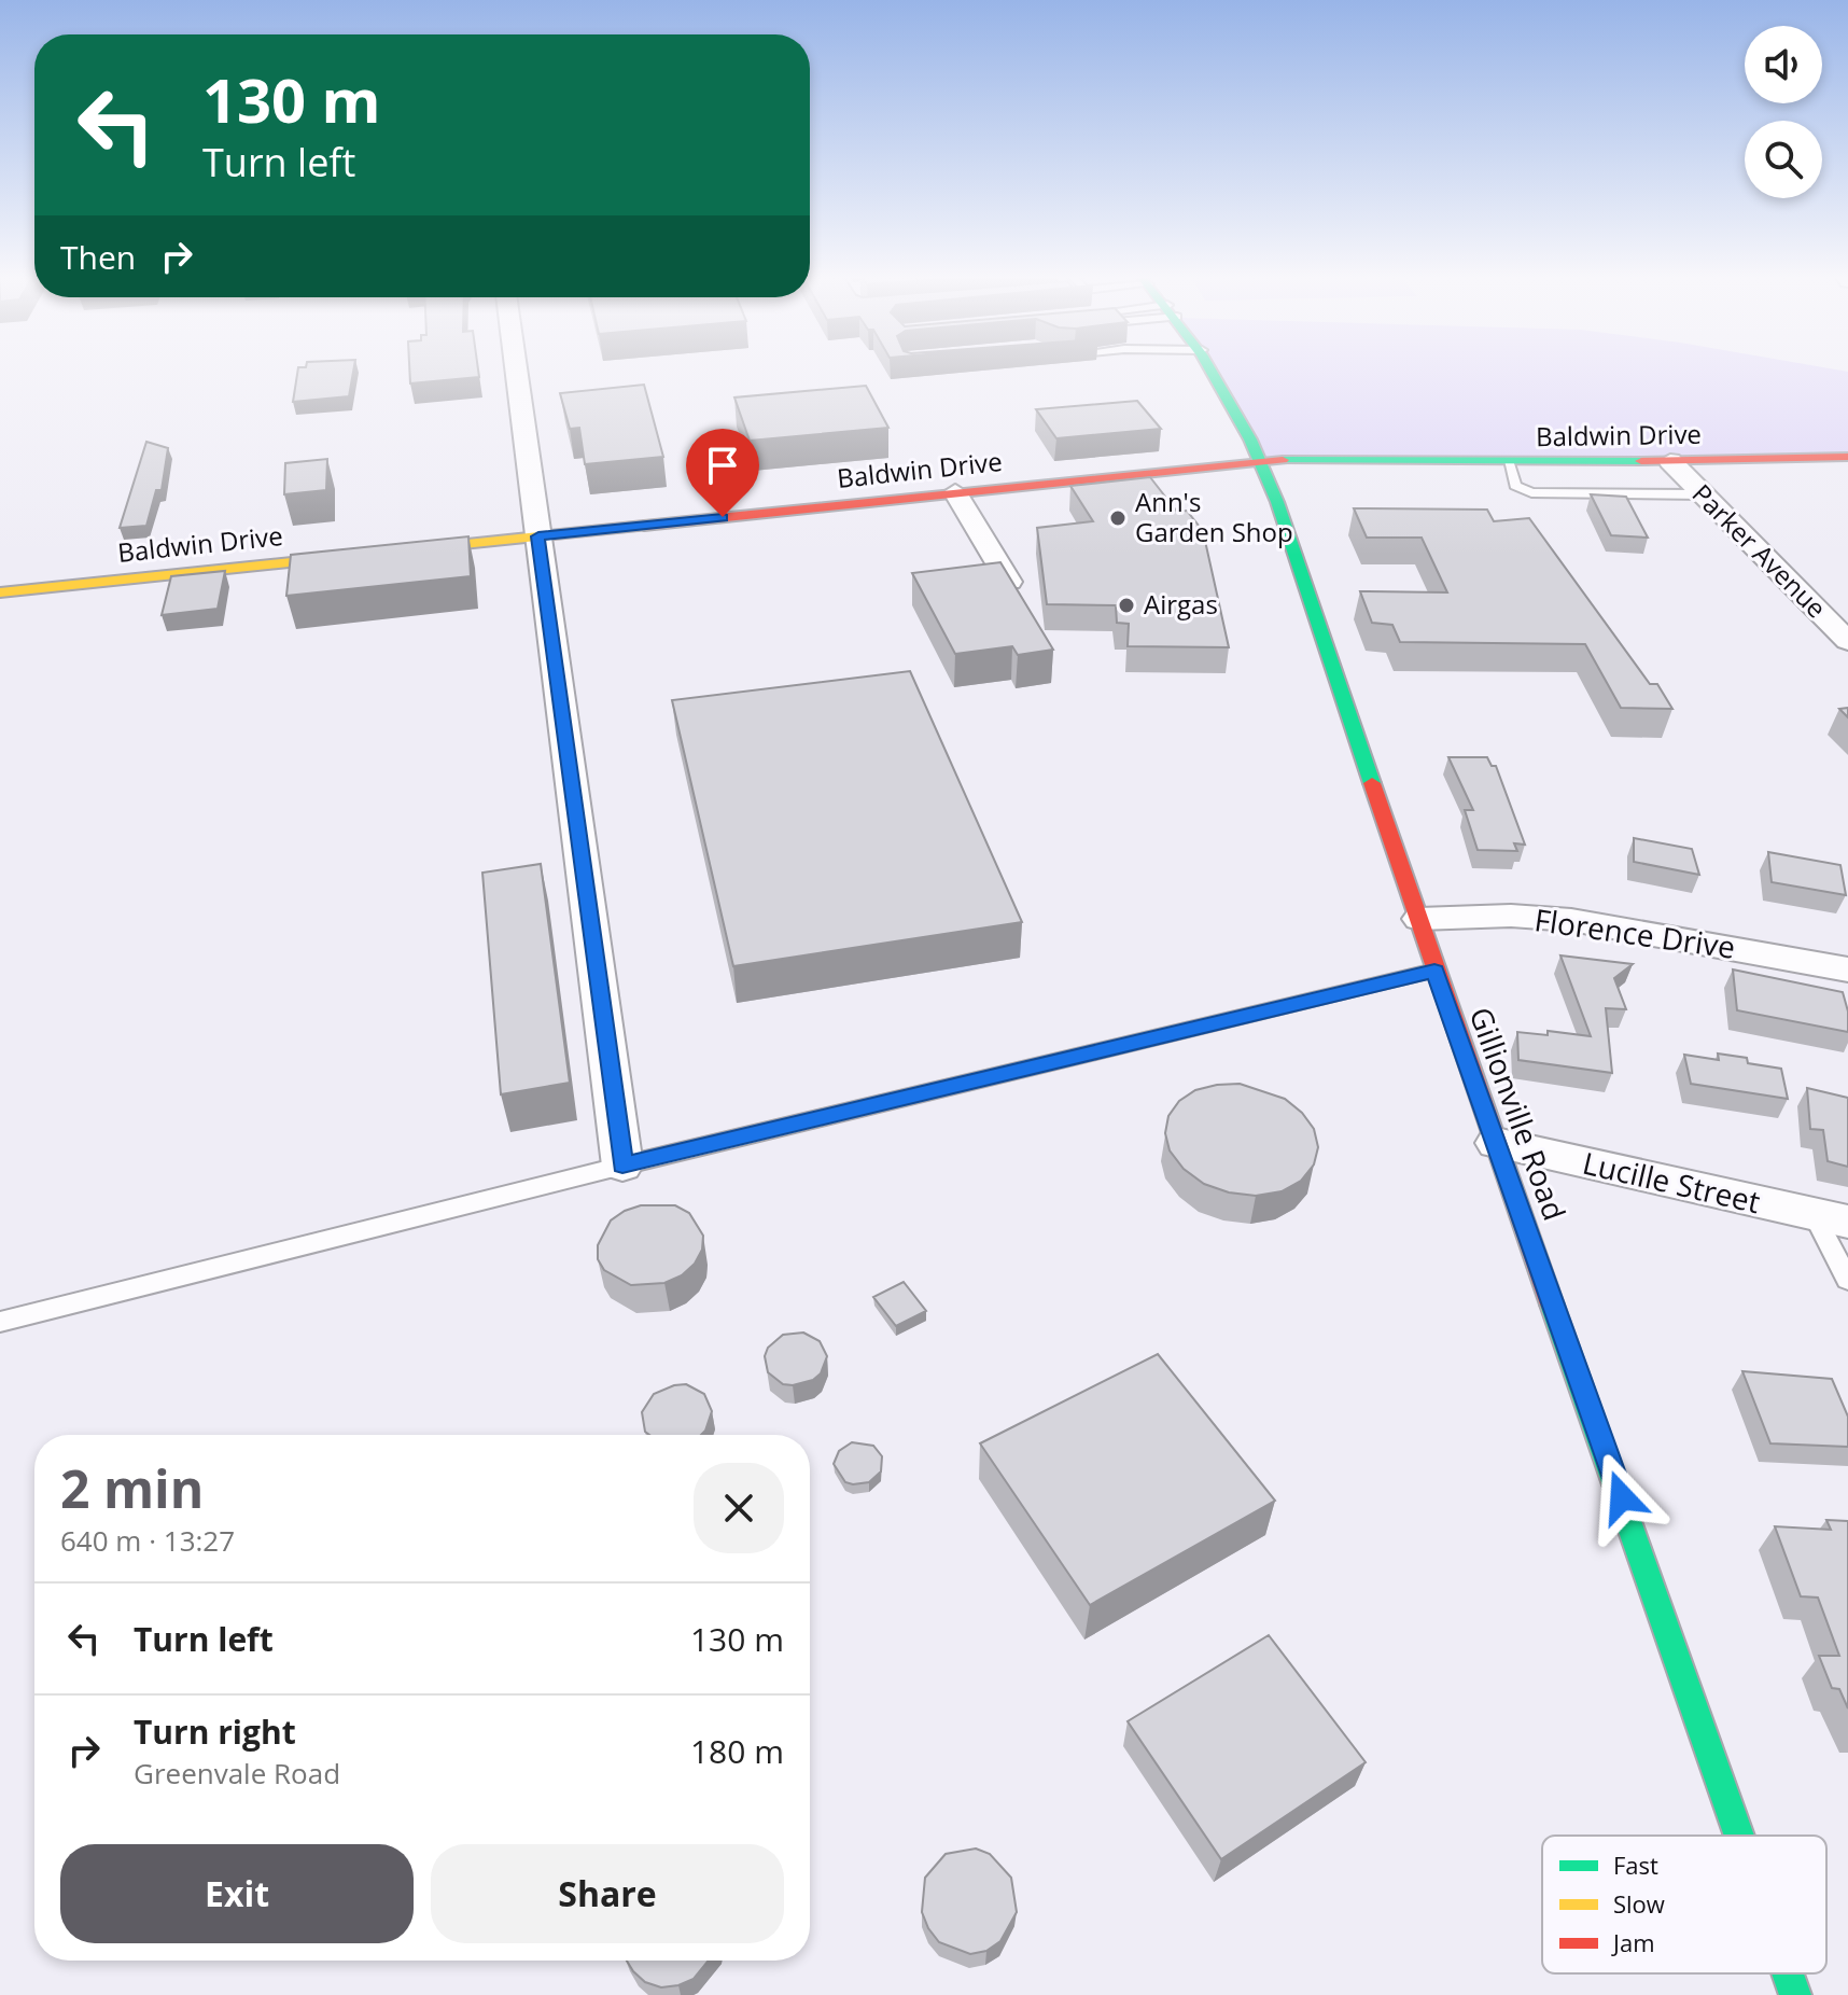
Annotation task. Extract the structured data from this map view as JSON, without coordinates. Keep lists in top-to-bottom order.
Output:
{
  "streets": {
    "main road": ["Baldwin Drive", "Gillionville Road"],
    "street": ["Parker Avenue", "Florence Drive", "Lucille Street"]
  },
  "crossings": [
    ["Baldwin Drive", "Parker Avenue"],
    ["Baldwin Drive", "Gillionville Road"],
    ["Florence Drive", "Gillionville Road"],
    ["Gillionville Road", "Lucille Street"]
  ],
  "places": ["Ann's Garden Shop", "Airgas"],
  "legend": ["Fast", "Slow", "Jam"],
  "page": {
    "turn": ["130 m", "Turn left"],
    "then": "Then",
    "heading": ["2 min", "640 m · 13:27"],
    "list": [
      {
        "name": "Turn left",
        "value": "130 m"
      },
      {
        "name": "Turn right",
        "note": "Greenvale Road",
        "value": "180 m"
      }
    ],
    "buttons": ["Exit", "Share"]
  }
}
